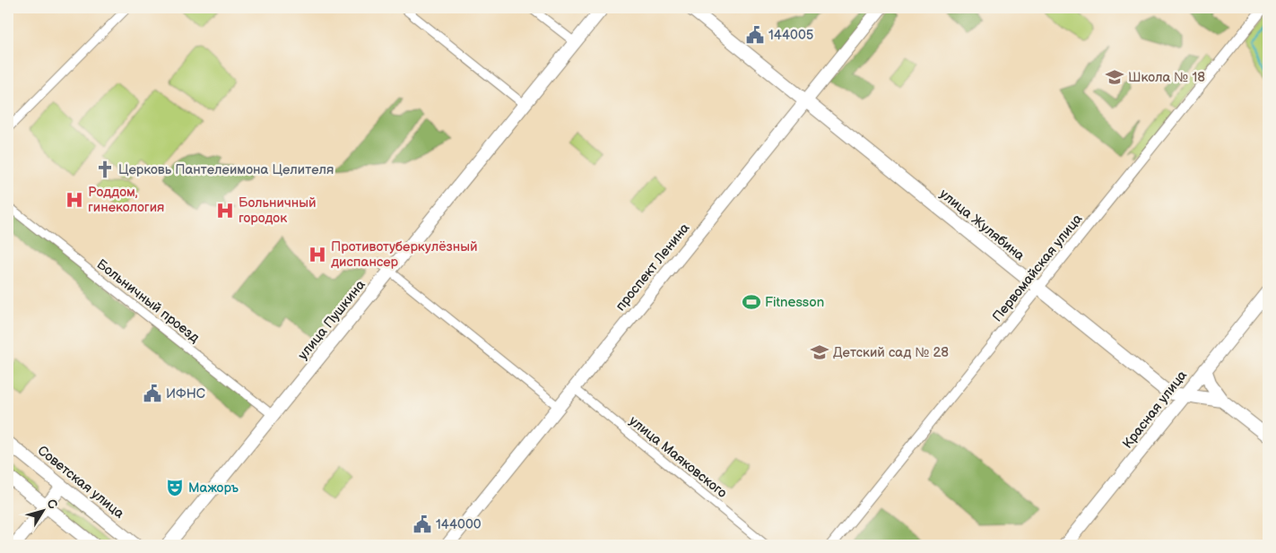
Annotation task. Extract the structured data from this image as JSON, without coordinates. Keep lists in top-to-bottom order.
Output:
{
  "streets": {
    "main road": [
      "улица Жулябина",
      "проспект Ленина",
      "улица Пушкина",
      "Красная улица",
      "Советская улица"
    ],
    "street": ["Первомайская улица", "Больничный проезд", "улица Маяковского"]
  },
  "crossings": [
    ["улица Жулябина", "проспект Ленина"],
    ["улица Жулябина", "Первомайская улица"],
    ["улица Жулябина", "Красная улица"],
    ["проспект Ленина", "улица Маяковского"],
    ["Больничный проезд", "улица Пушкина"]
  ],
  "places": {
    "public building": ["144005", "ИФНС", "144000"],
    "school or university": ["Школа № 18", "Детский сад № 28"],
    "church": ["Церковь Пантелеимона Целителя"],
    "hospital": ["Роддом, гинекология", "Больничный городок", "Противотуберкулёзный диспансер"],
    "sports": ["Fitnesson"],
    "theatre": ["Мажоръ"]
  },
  "north": "top right"
}
